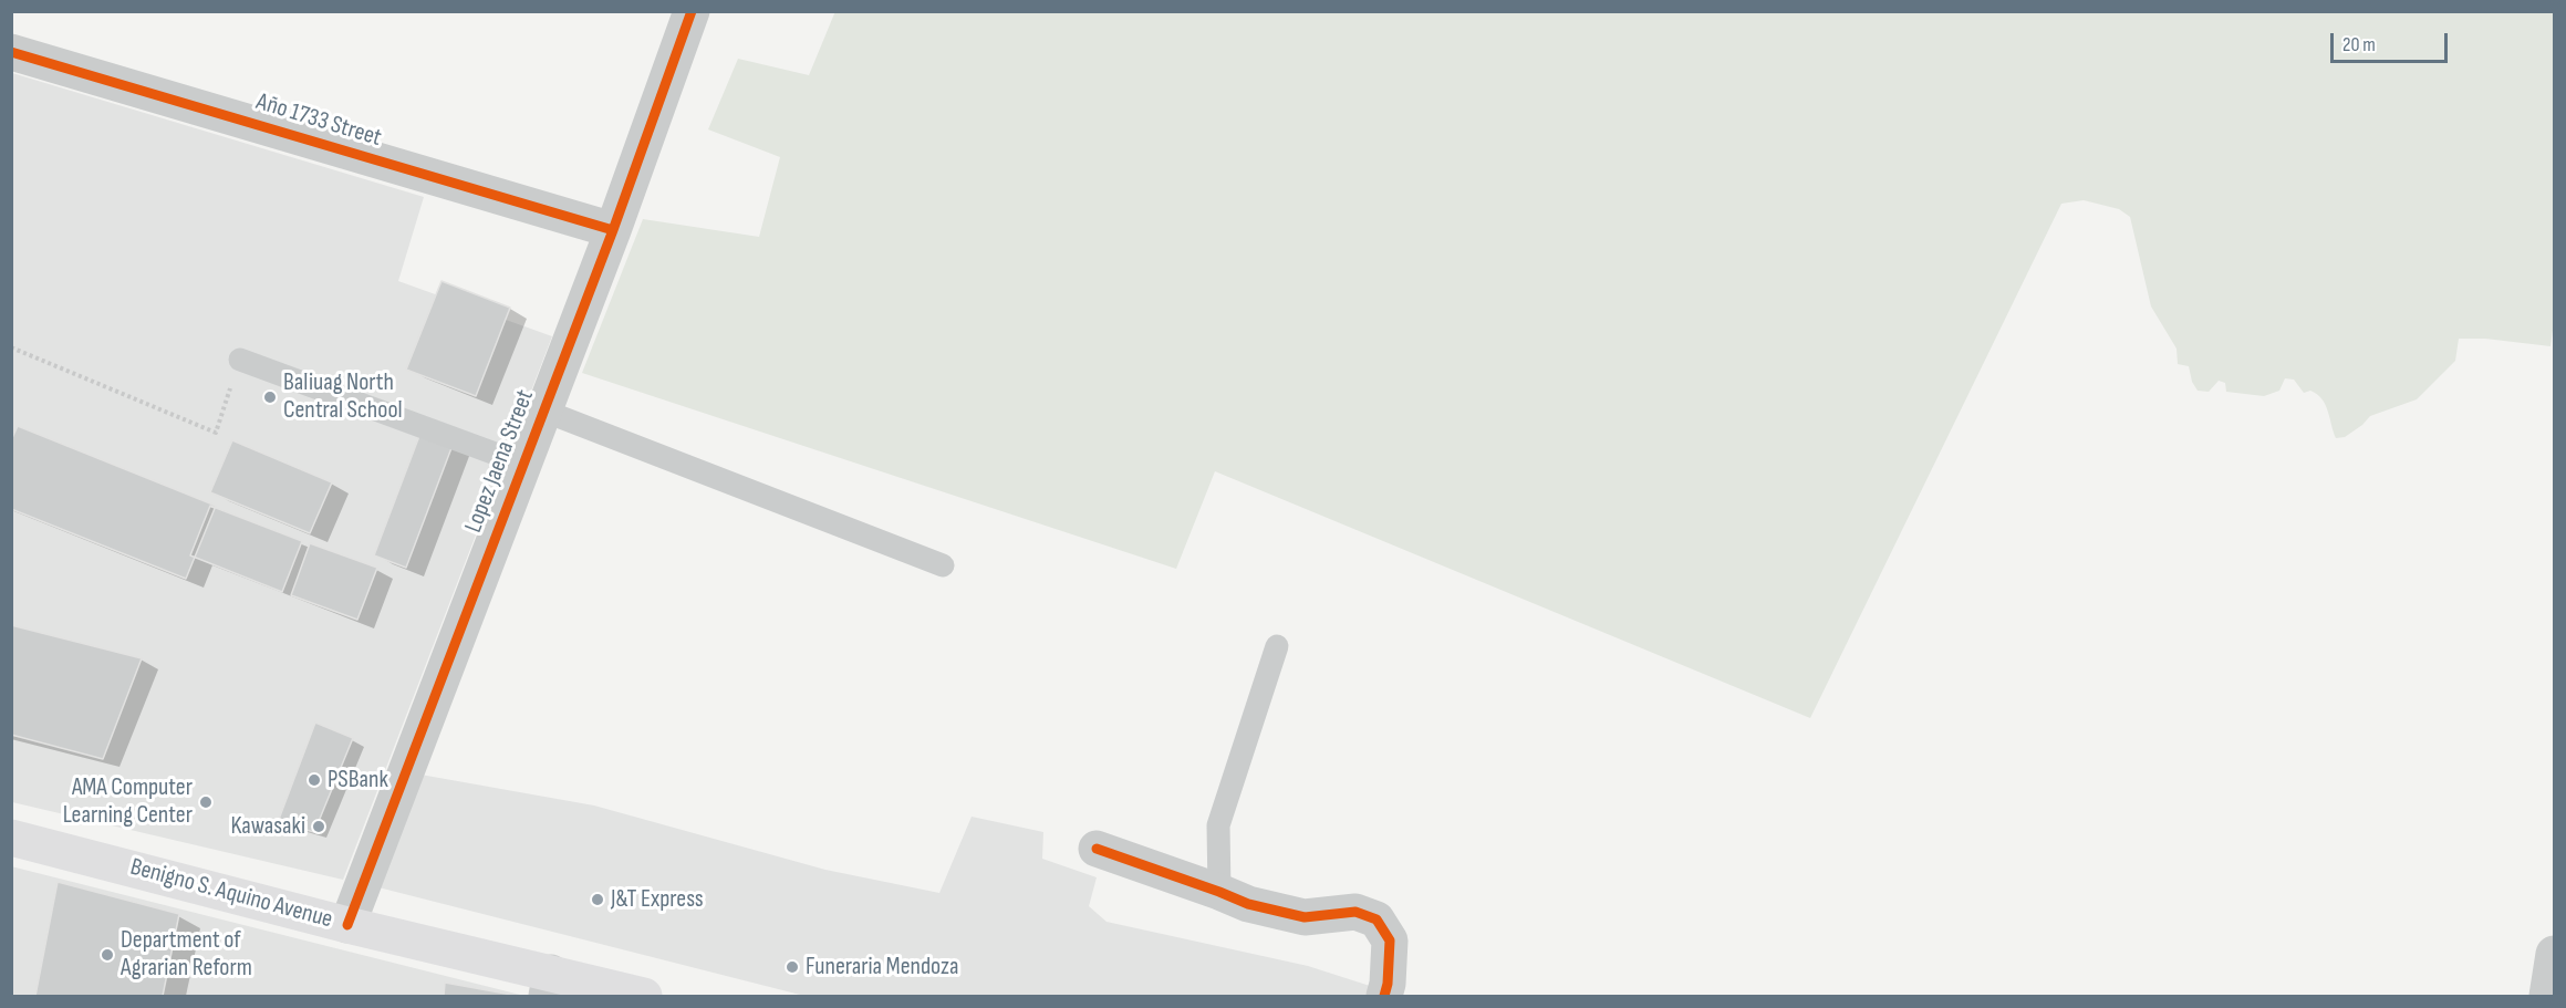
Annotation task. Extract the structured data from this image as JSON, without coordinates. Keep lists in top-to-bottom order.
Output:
{
  "streets": {
    "main road": ["Benigno S. Aquino Avenue"],
    "street": ["Año 1733 Street", "Lopez Jaena Street"]
  },
  "crossings": [
    ["Año 1733 Street", "Lopez Jaena Street"],
    ["Lopez Jaena Street", "Benigno S. Aquino Avenue"]
  ],
  "places": [
    "Baliuag North Central School",
    "PSBank",
    "AMA Computer Learning Center",
    "Kawasaki",
    "J&T Express",
    "Department of Agrarian Reform",
    "Funeraria Mendoza"
  ],
  "scale_bar": "20 m"
}
